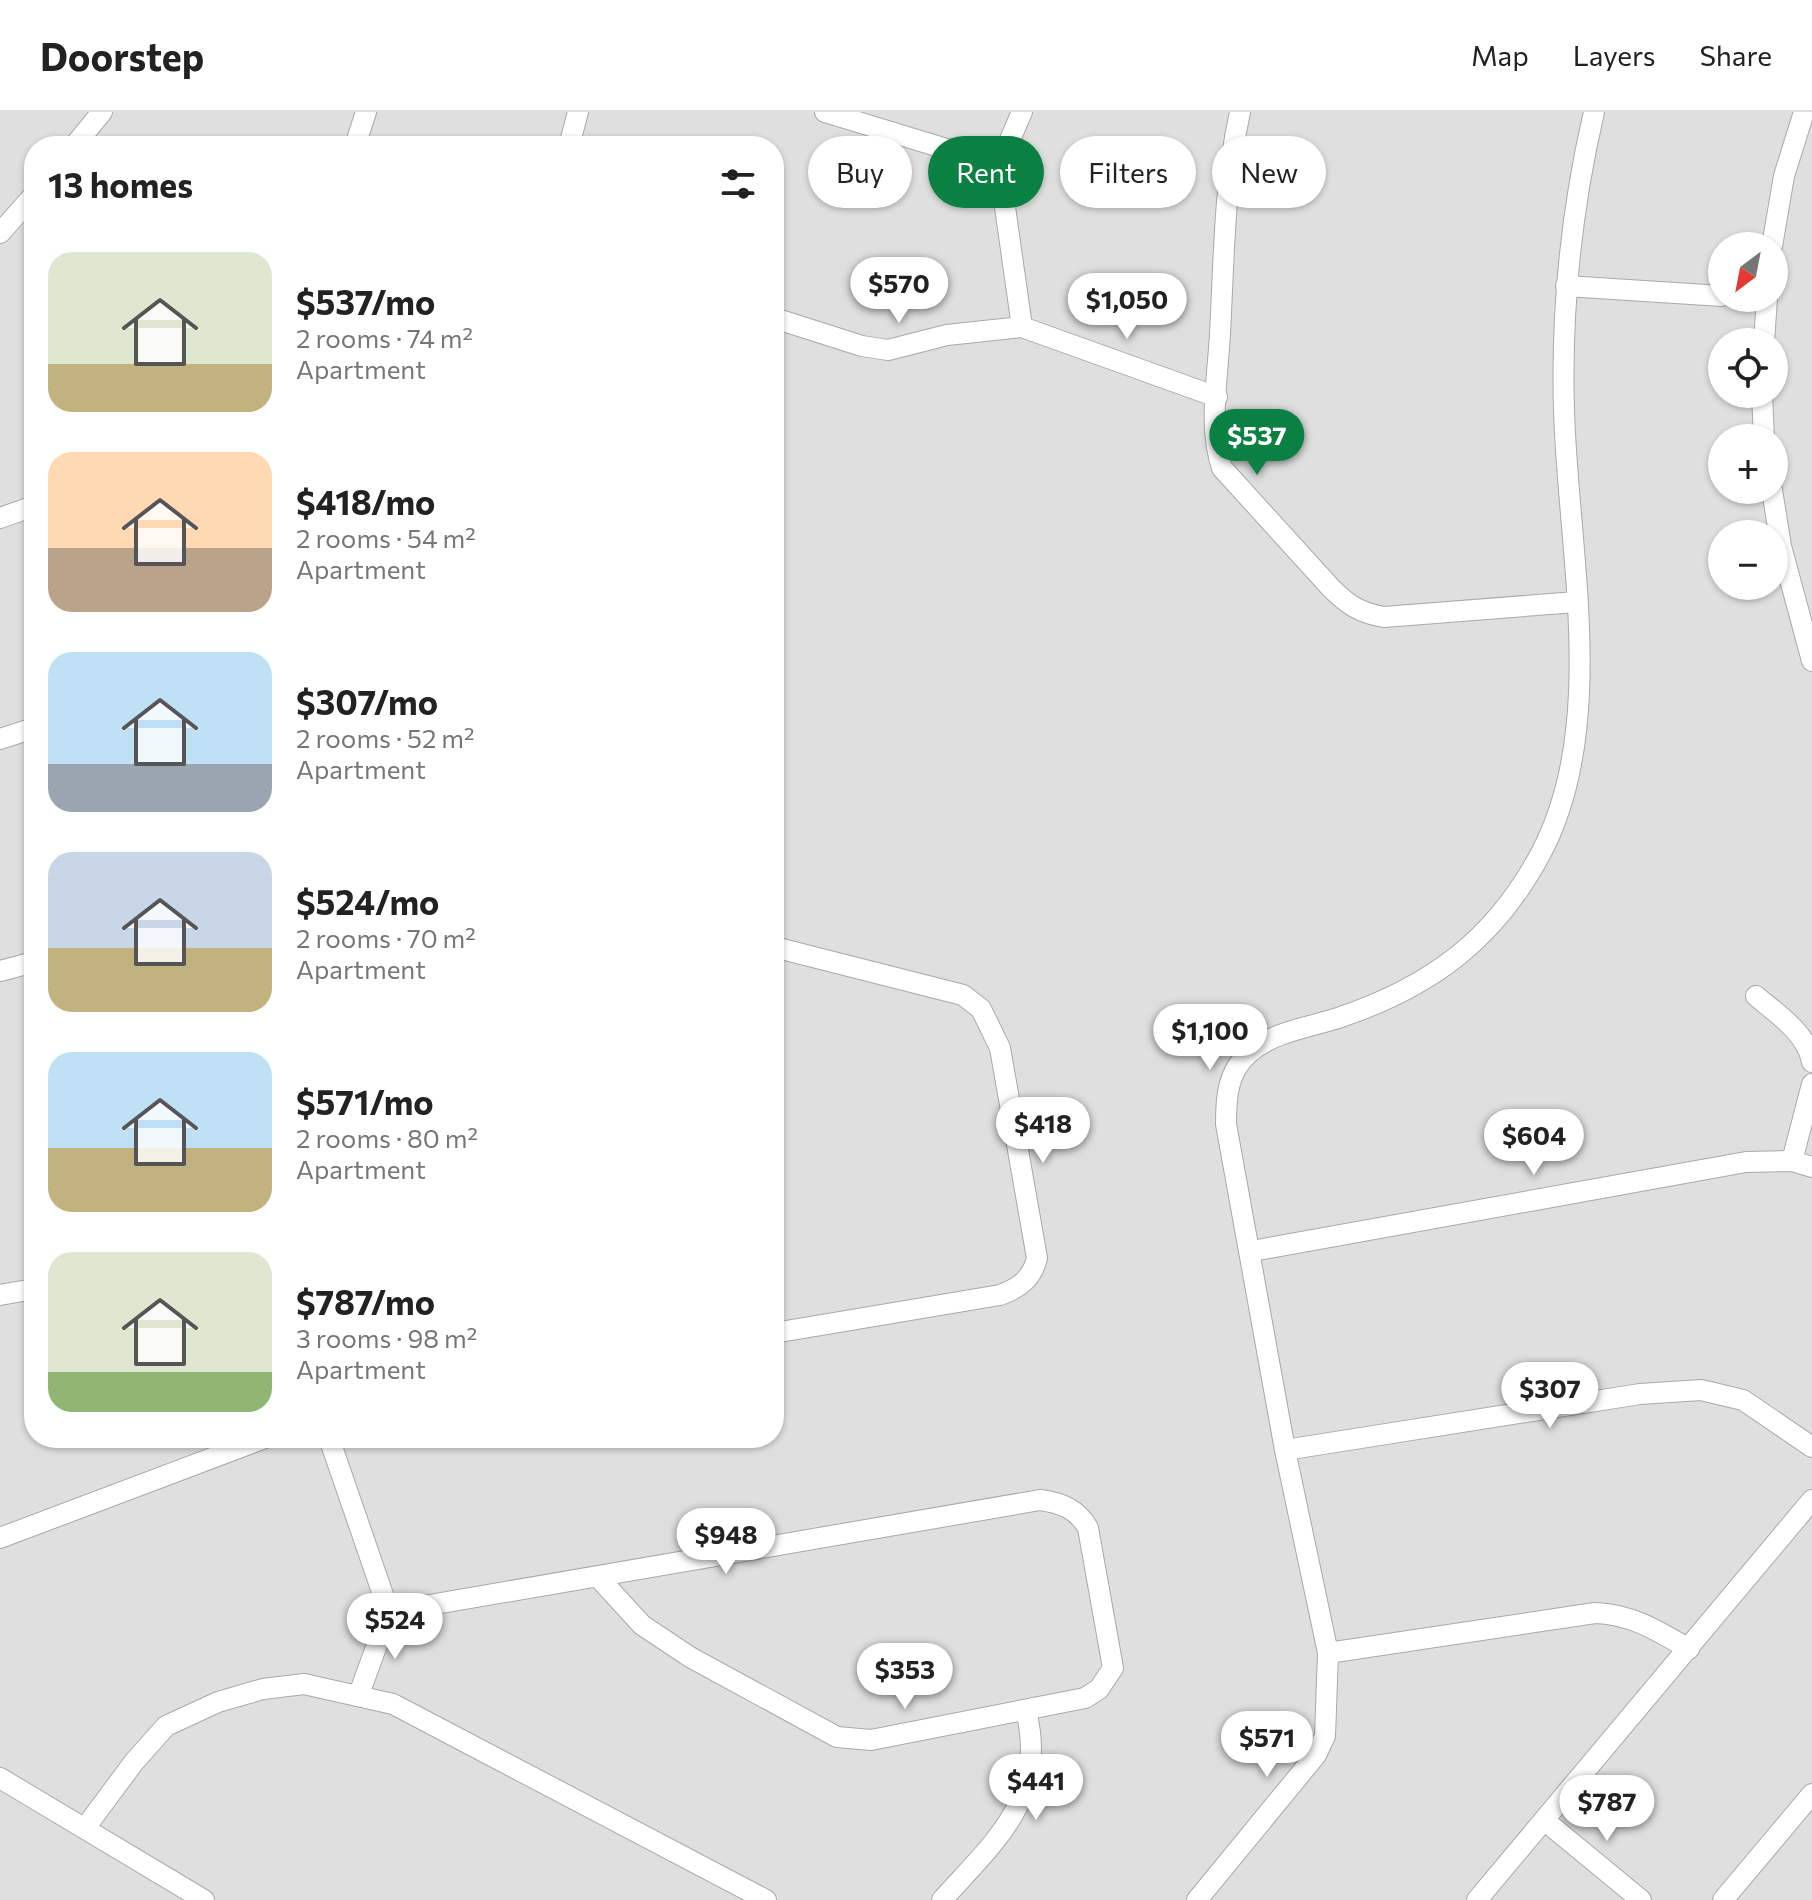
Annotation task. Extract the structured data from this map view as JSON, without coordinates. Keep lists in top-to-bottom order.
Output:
{
  "north": "bottom left",
  "page": {
    "header": "Doorstep",
    "nav": ["Map", "Layers", "Share"],
    "chip": [
      "Buy",
      "Rent",
      "Filters",
      "New"
    ],
    "heading": "13 homes",
    "map_buttons": ["+", "−"],
    "list": [
      {
        "name": "$537/mo",
        "note": "2 rooms · 74 m² · Apartment"
      },
      {
        "name": "$418/mo",
        "note": "2 rooms · 54 m² · Apartment"
      },
      {
        "name": "$307/mo",
        "note": "2 rooms · 52 m² · Apartment"
      },
      {
        "name": "$524/mo",
        "note": "2 rooms · 70 m² · Apartment"
      },
      {
        "name": "$571/mo",
        "note": "2 rooms · 80 m² · Apartment"
      },
      {
        "name": "$787/mo",
        "note": "3 rooms · 98 m² · Apartment"
      }
    ],
    "price": [
      "$570",
      "$1,050",
      "$537",
      "$1,100",
      "$418",
      "$604",
      "$307",
      "$948",
      "$524",
      "$353",
      "$571",
      "$441",
      "$787"
    ]
  }
}
